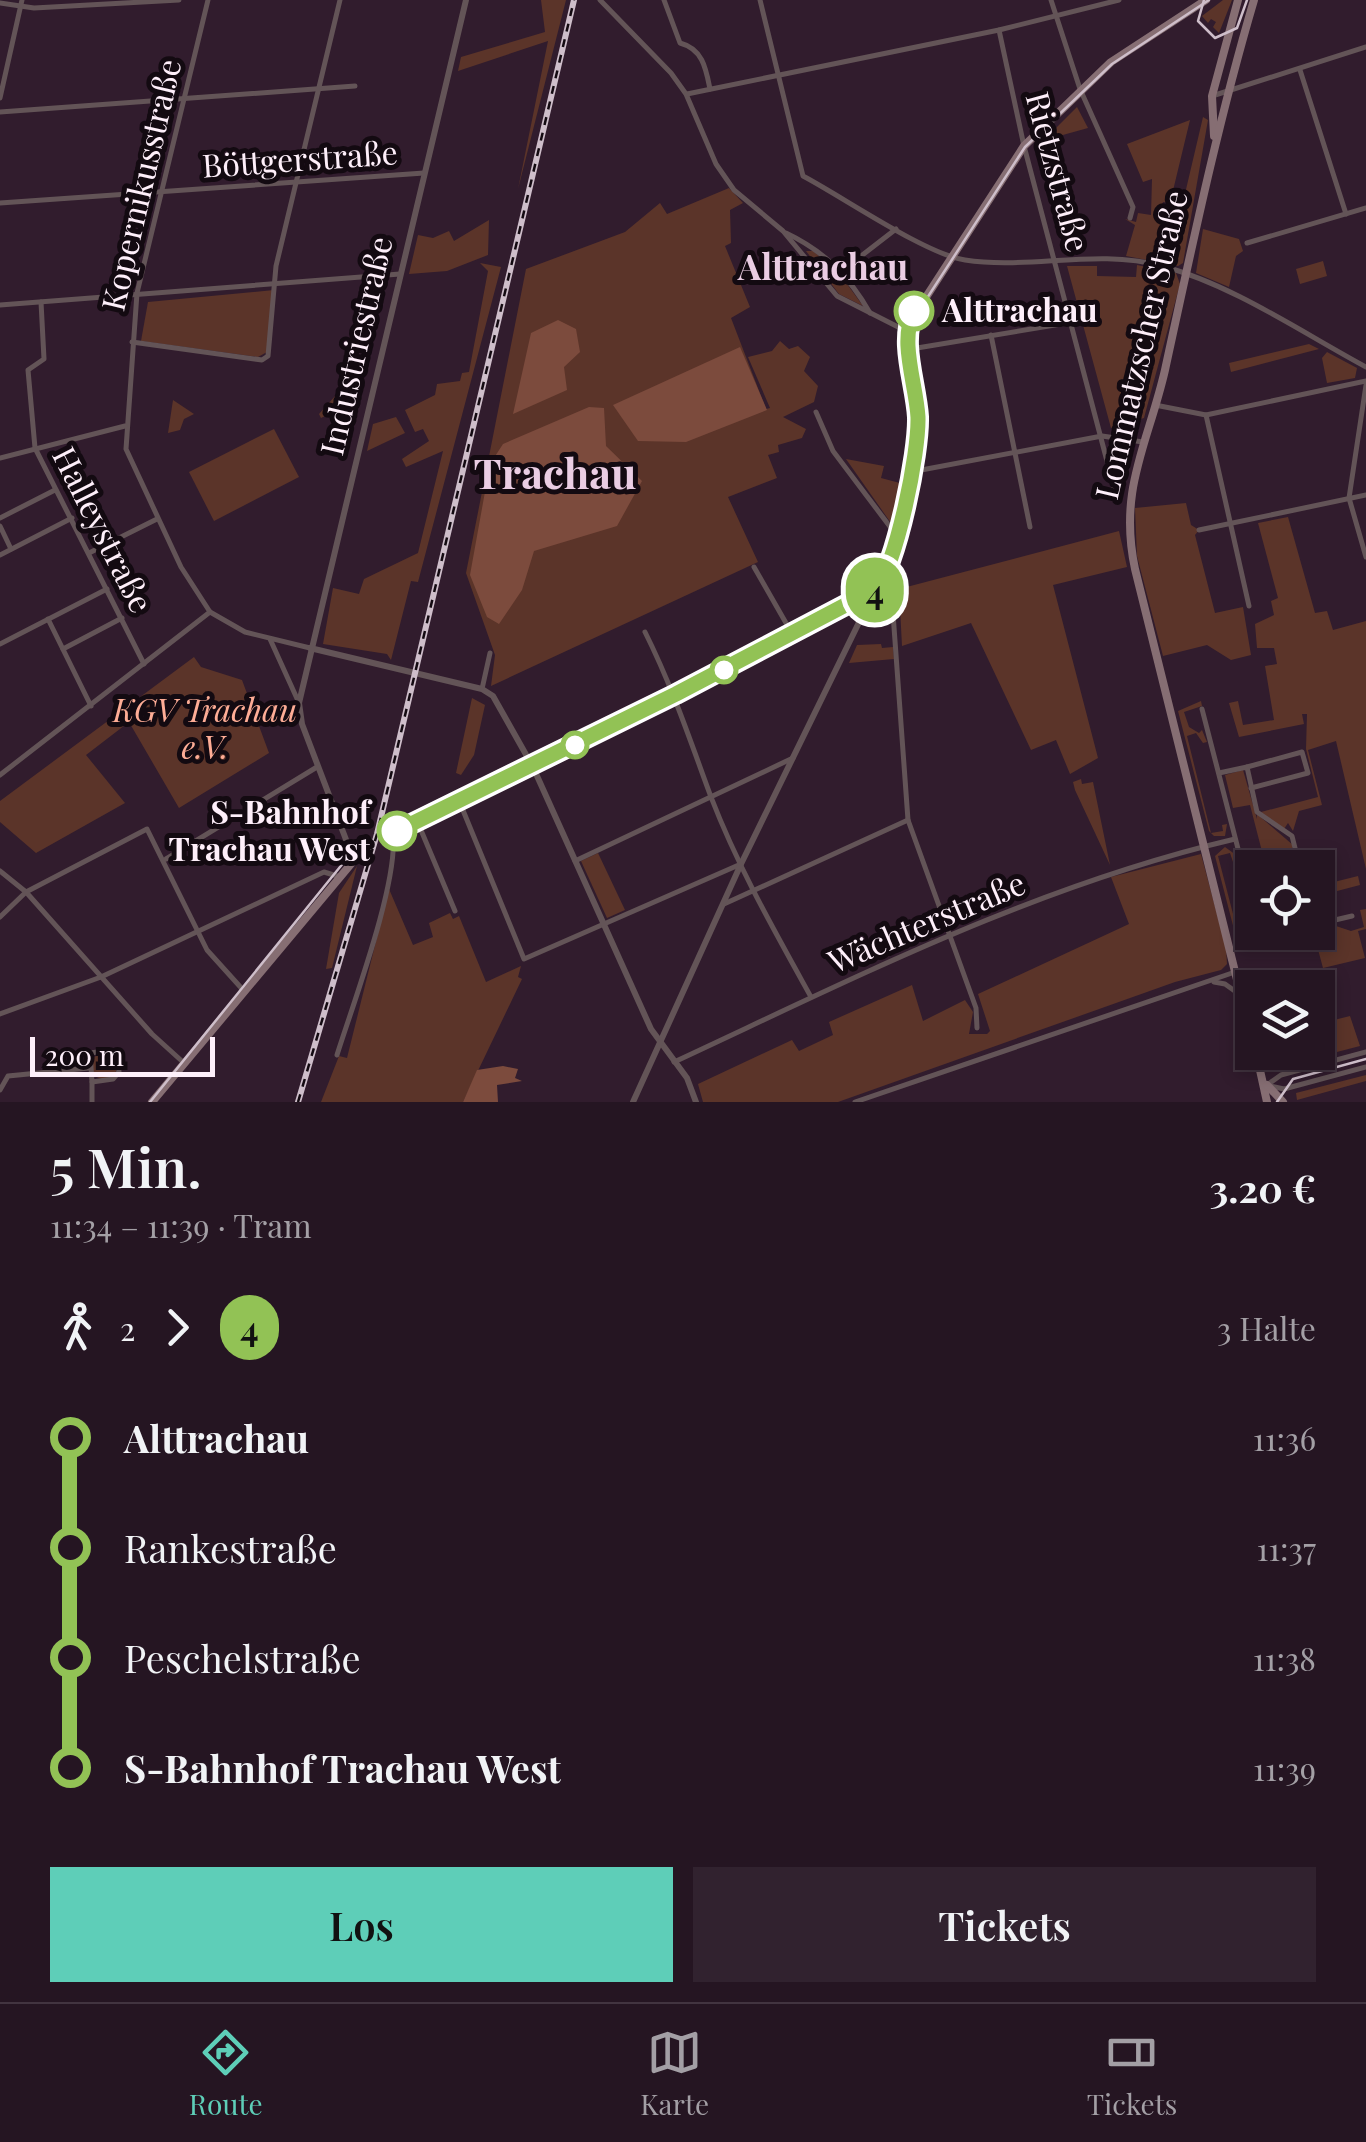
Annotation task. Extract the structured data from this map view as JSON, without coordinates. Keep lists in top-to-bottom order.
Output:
{
  "streets": {
    "main road": ["Lommatzscher Straße"],
    "street": [
      "Böttgerstraße",
      "Rietzstraße",
      "Kopernikusstraße",
      "Industriestraße",
      "Halleystraße",
      "Wächterstraße"
    ]
  },
  "crossings": [
    ["Böttgerstraße", "Kopernikusstraße"],
    ["Böttgerstraße", "Industriestraße"],
    ["Lommatzscher Straße", "Wächterstraße"]
  ],
  "districts": ["Alttrachau", "Trachau"],
  "parks": ["KGV Trachau e.V."],
  "places": ["Alttrachau", "S-Bahnhof Trachau West"],
  "lines": ["tram line 4"],
  "scale_bar": "200 m",
  "page": {
    "on_map": "4",
    "scale": "200 m",
    "heading": ["5 Min.", "11:34 – 11:39 · Tram", "3.20 €"],
    "legs": ["2", "4", "3 Halte"],
    "list": [
      {
        "name": "Alttrachau",
        "value": "11:36"
      },
      {
        "name": "Rankestraße",
        "value": "11:37"
      },
      {
        "name": "Peschelstraße",
        "value": "11:38"
      },
      {
        "name": "S-Bahnhof Trachau West",
        "value": "11:39"
      }
    ],
    "buttons": ["Los", "Tickets"],
    "tabs": ["Route", "Karte", "Tickets"]
  }
}
